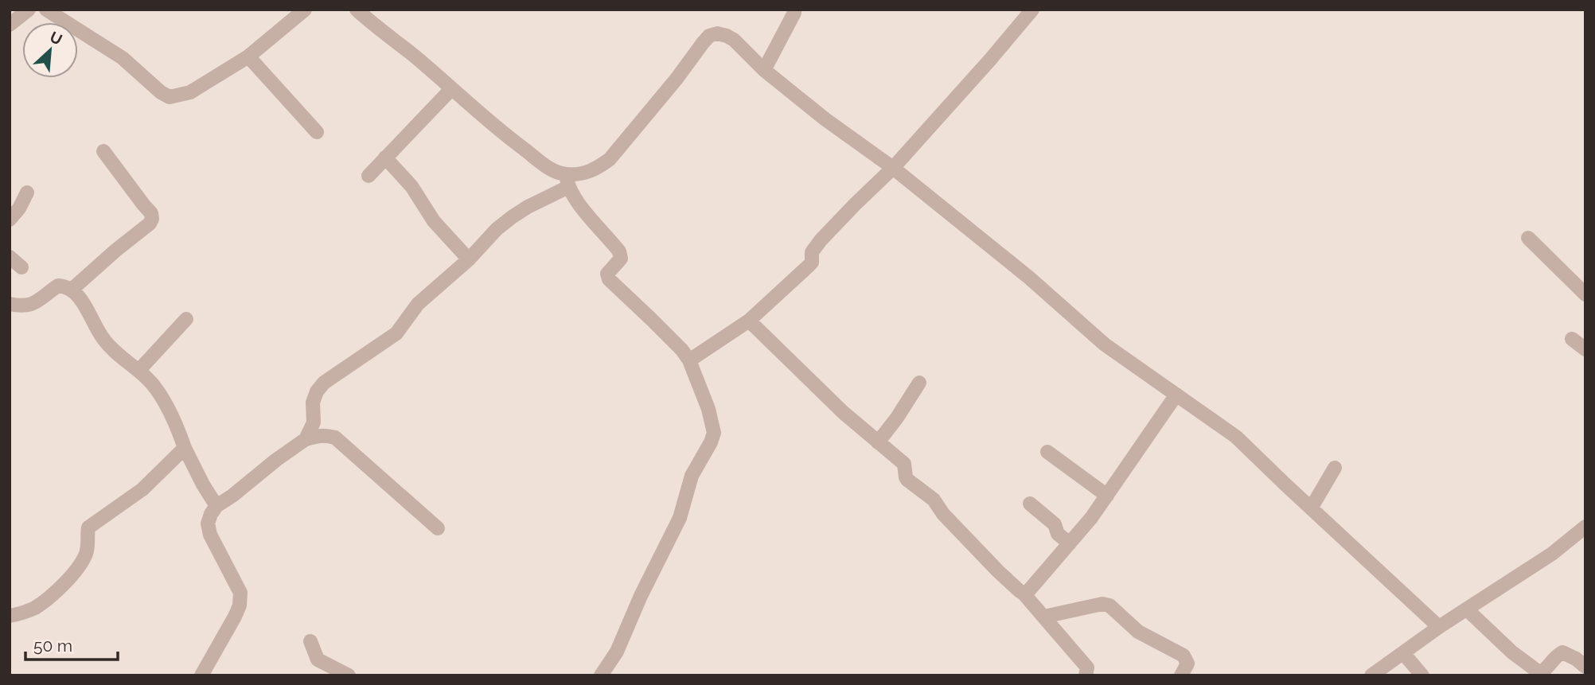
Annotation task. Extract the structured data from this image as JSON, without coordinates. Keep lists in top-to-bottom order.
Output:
{
  "scale_bar": "50 m",
  "north": "top right"
}
